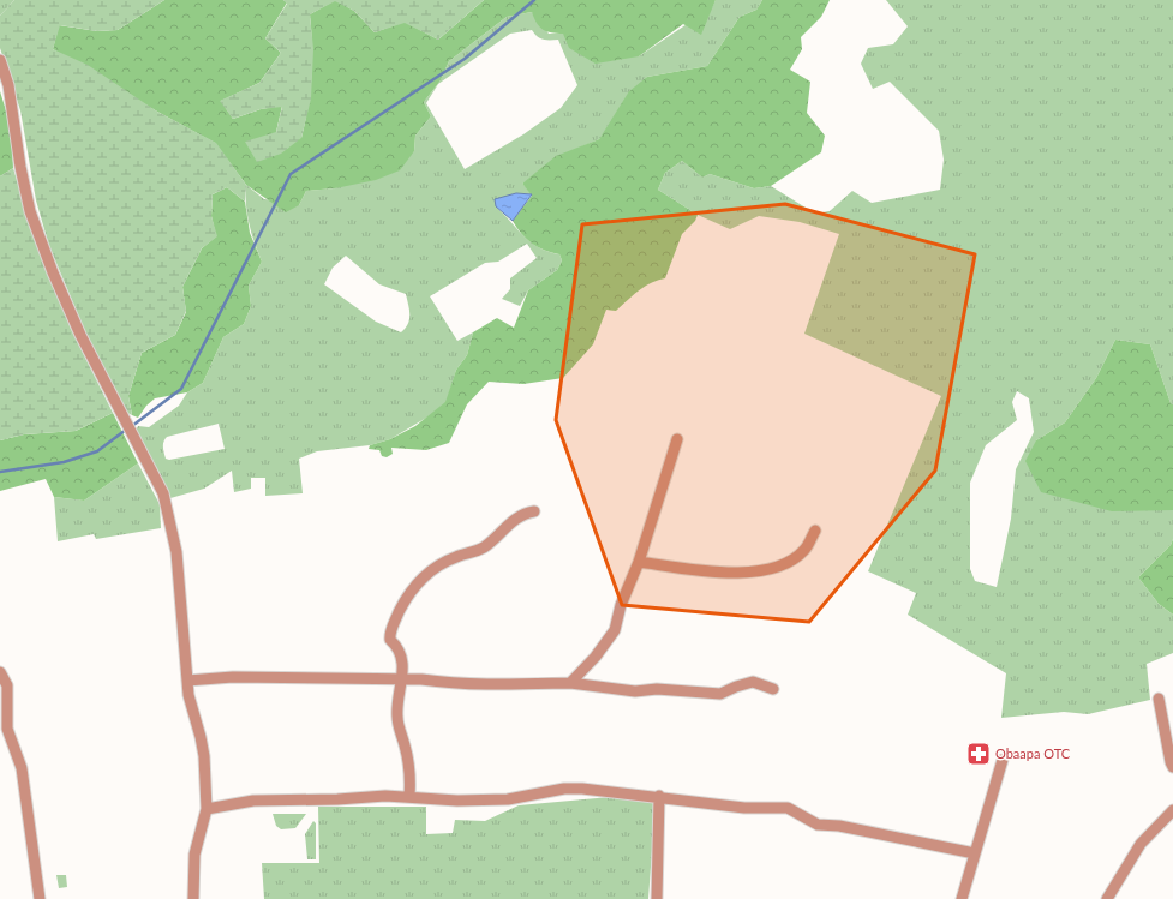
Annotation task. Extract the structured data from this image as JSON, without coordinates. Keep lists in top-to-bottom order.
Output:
{
  "places": {
    "pharmacy": ["Obaapa OTC"]
  }
}
